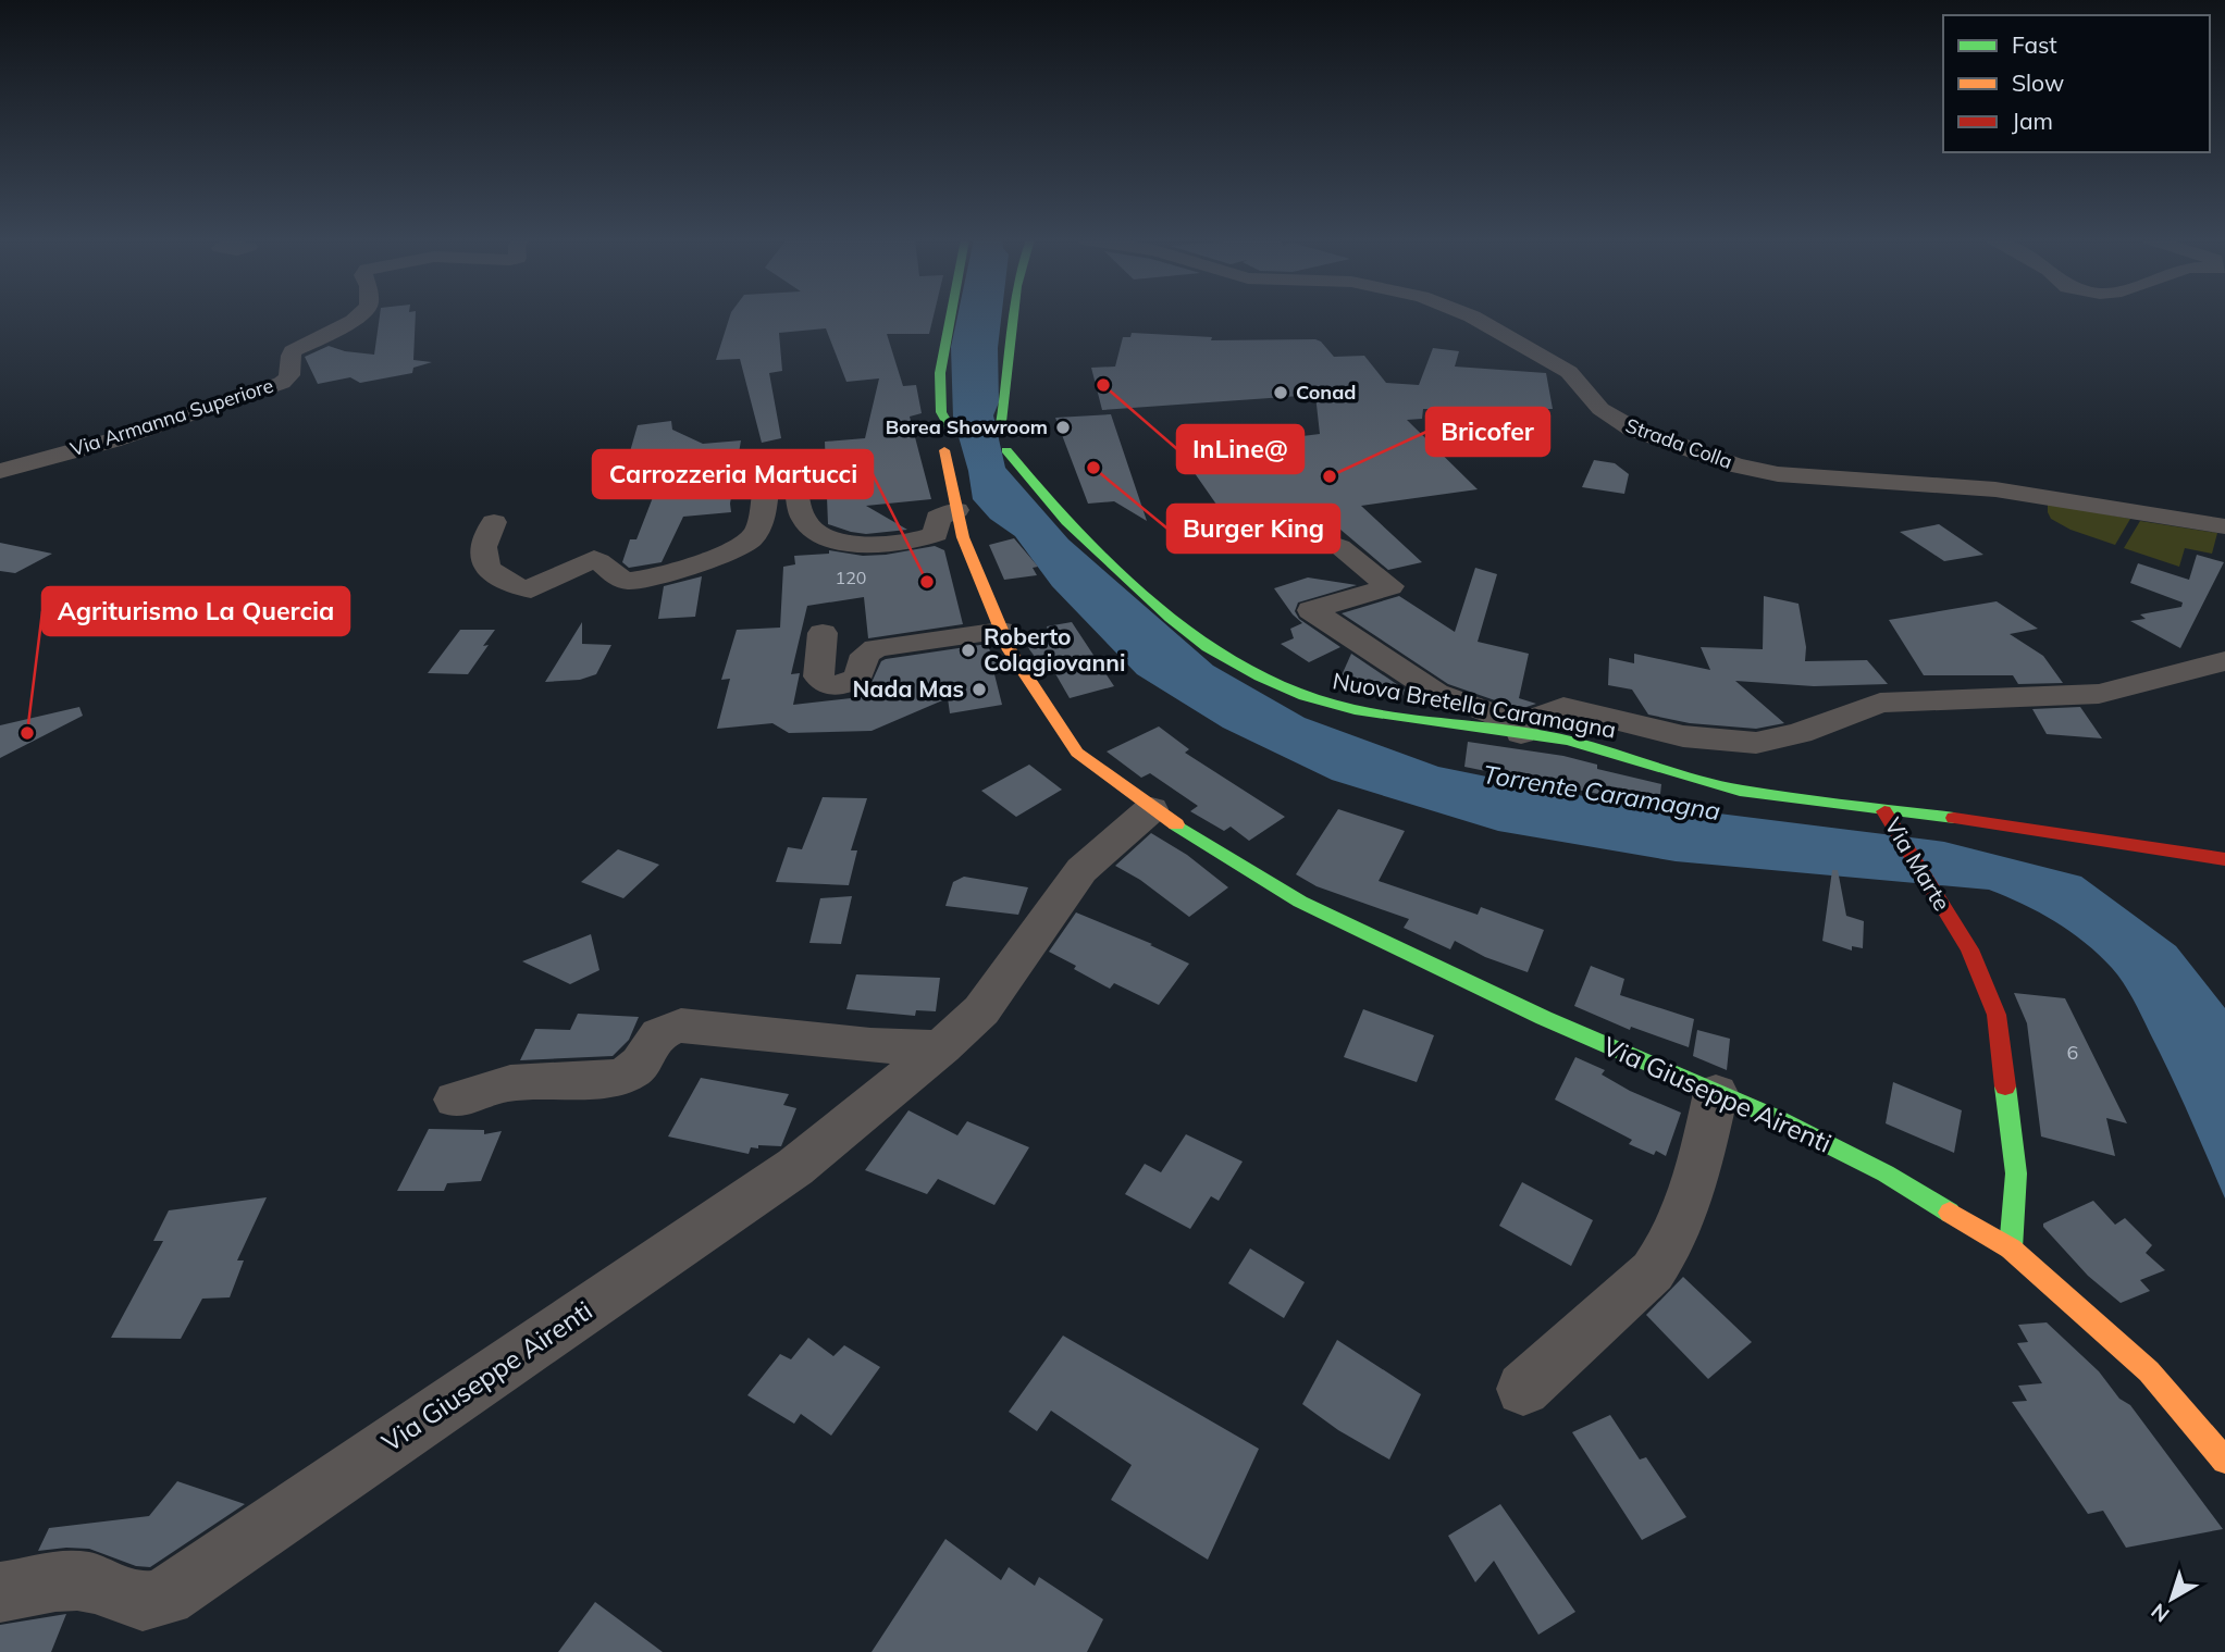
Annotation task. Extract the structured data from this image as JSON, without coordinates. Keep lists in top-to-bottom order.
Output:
{
  "streets": {
    "main road": ["Nuova Bretella Caramagna", "Via Marte", "Via Giuseppe Airenti"],
    "street": ["Via Armanna Superiore", "Strada Colla"]
  },
  "crossings": [
    ["Nuova Bretella Caramagna", "Via Marte"],
    ["Via Marte", "Via Giuseppe Airenti"]
  ],
  "water": ["Torrente Caramagna"],
  "places": [
    "InLine@",
    "Conad",
    "Borea Showroom",
    "Burger King",
    "Bricofer",
    "Carrozzeria Martucci",
    "Roberto Colagiovanni",
    "Nada Mas",
    "Agriturismo La Quercia"
  ],
  "house_numbers": ["120", "6"],
  "legend": ["Fast", "Slow", "Jam"],
  "north": "bottom left"
}
